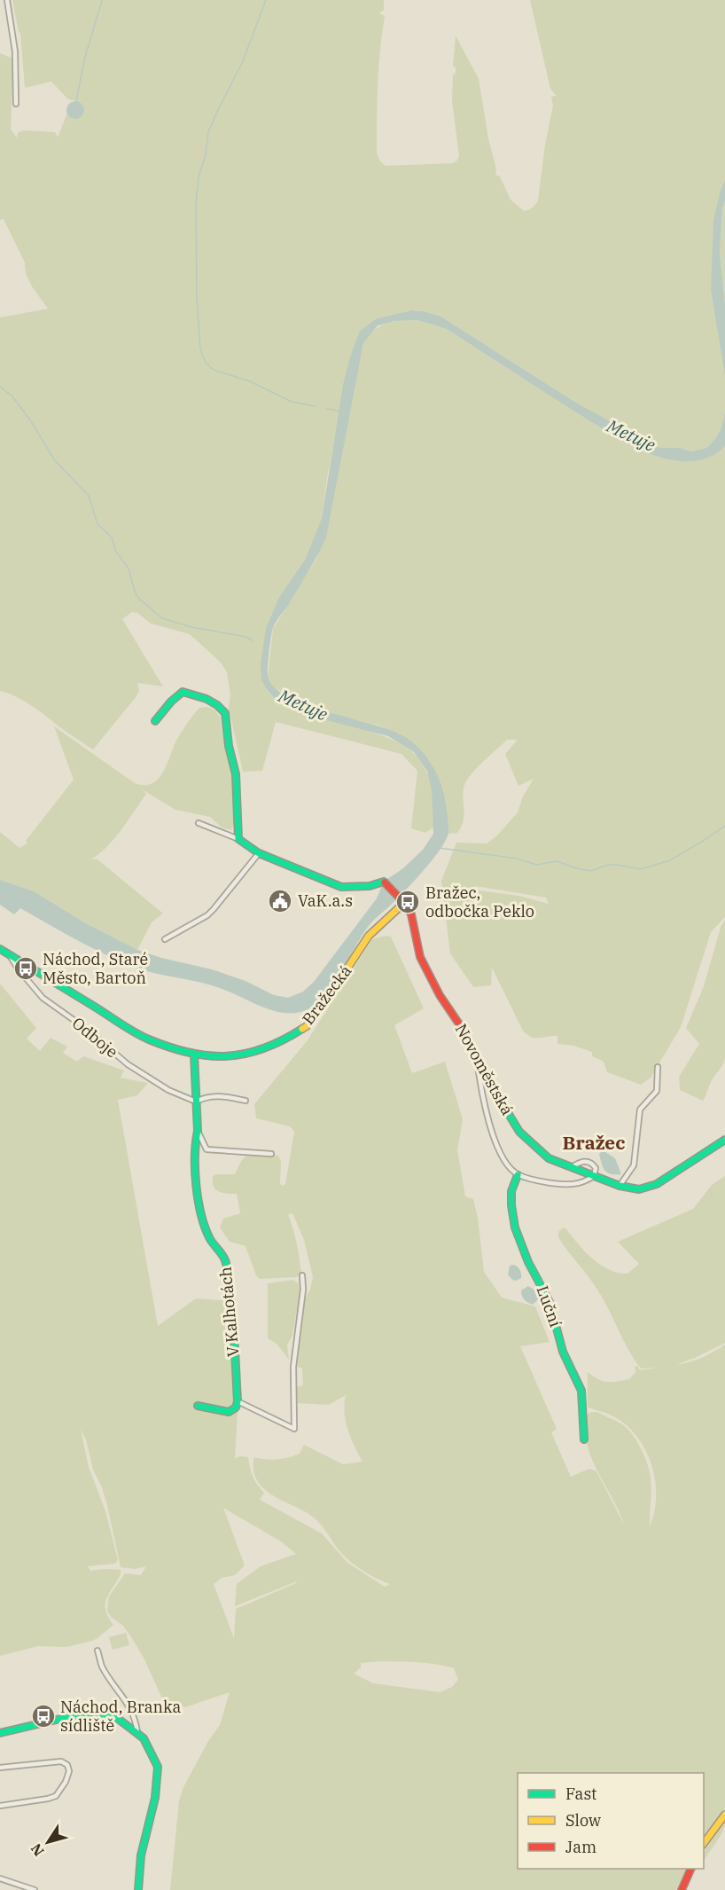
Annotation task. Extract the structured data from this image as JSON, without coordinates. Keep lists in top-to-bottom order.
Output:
{
  "streets": {
    "street": [
      "Bražecká",
      "Odboje",
      "Novoměstská",
      "Luční",
      "V Kalhotách"
    ]
  },
  "crossings": [
    ["Bražecká", "Odboje"],
    ["Bražecká", "Novoměstská"],
    ["Bražecká", "V Kalhotách"],
    ["Odboje", "V Kalhotách"]
  ],
  "districts": ["Bražec"],
  "water": ["Metuje"],
  "places": {
    "public building": ["VaK.a.s"],
    "bus stop": ["Bražec, odbočka Peklo", "Náchod, Staré Město, Bartoň", "Náchod, Branka sídliště"]
  },
  "legend": ["Fast", "Slow", "Jam"],
  "north": "bottom left"
}
